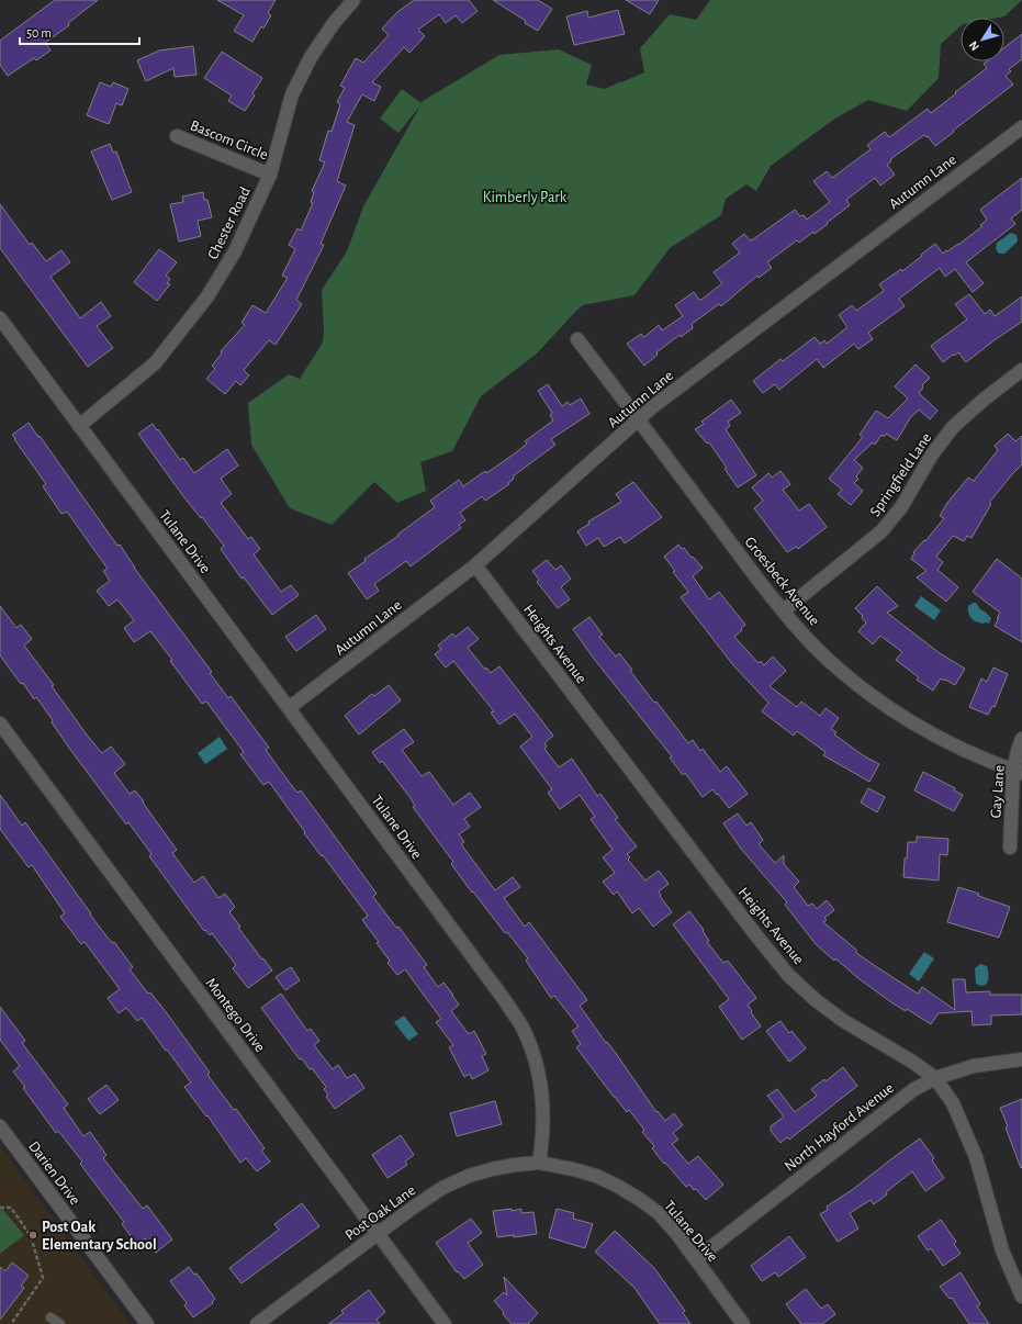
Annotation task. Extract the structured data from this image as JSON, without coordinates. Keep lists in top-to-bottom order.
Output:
{
  "streets": {
    "street": [
      "Bascom Circle",
      "Autumn Lane",
      "Chester Road",
      "Springfield Lane",
      "Tulane Drive",
      "Groesbeck Avenue",
      "Heights Avenue",
      "Gay Lane",
      "Montego Drive",
      "North Hayford Avenue",
      "Darien Drive",
      "Post Oak Lane"
    ]
  },
  "crossings": [
    ["Bascom Circle", "Chester Road"],
    ["Autumn Lane", "Tulane Drive"],
    ["Autumn Lane", "Groesbeck Avenue"],
    ["Autumn Lane", "Heights Avenue"],
    ["Chester Road", "Tulane Drive"],
    ["Springfield Lane", "Groesbeck Avenue"],
    ["Tulane Drive", "North Hayford Avenue"],
    ["Tulane Drive", "Post Oak Lane"],
    ["Groesbeck Avenue", "Gay Lane"],
    ["Heights Avenue", "North Hayford Avenue"],
    ["Montego Drive", "Post Oak Lane"]
  ],
  "parks": ["Kimberly Park"],
  "places": ["Post Oak Elementary School"],
  "scale_bar": "50 m",
  "north": "bottom left"
}
